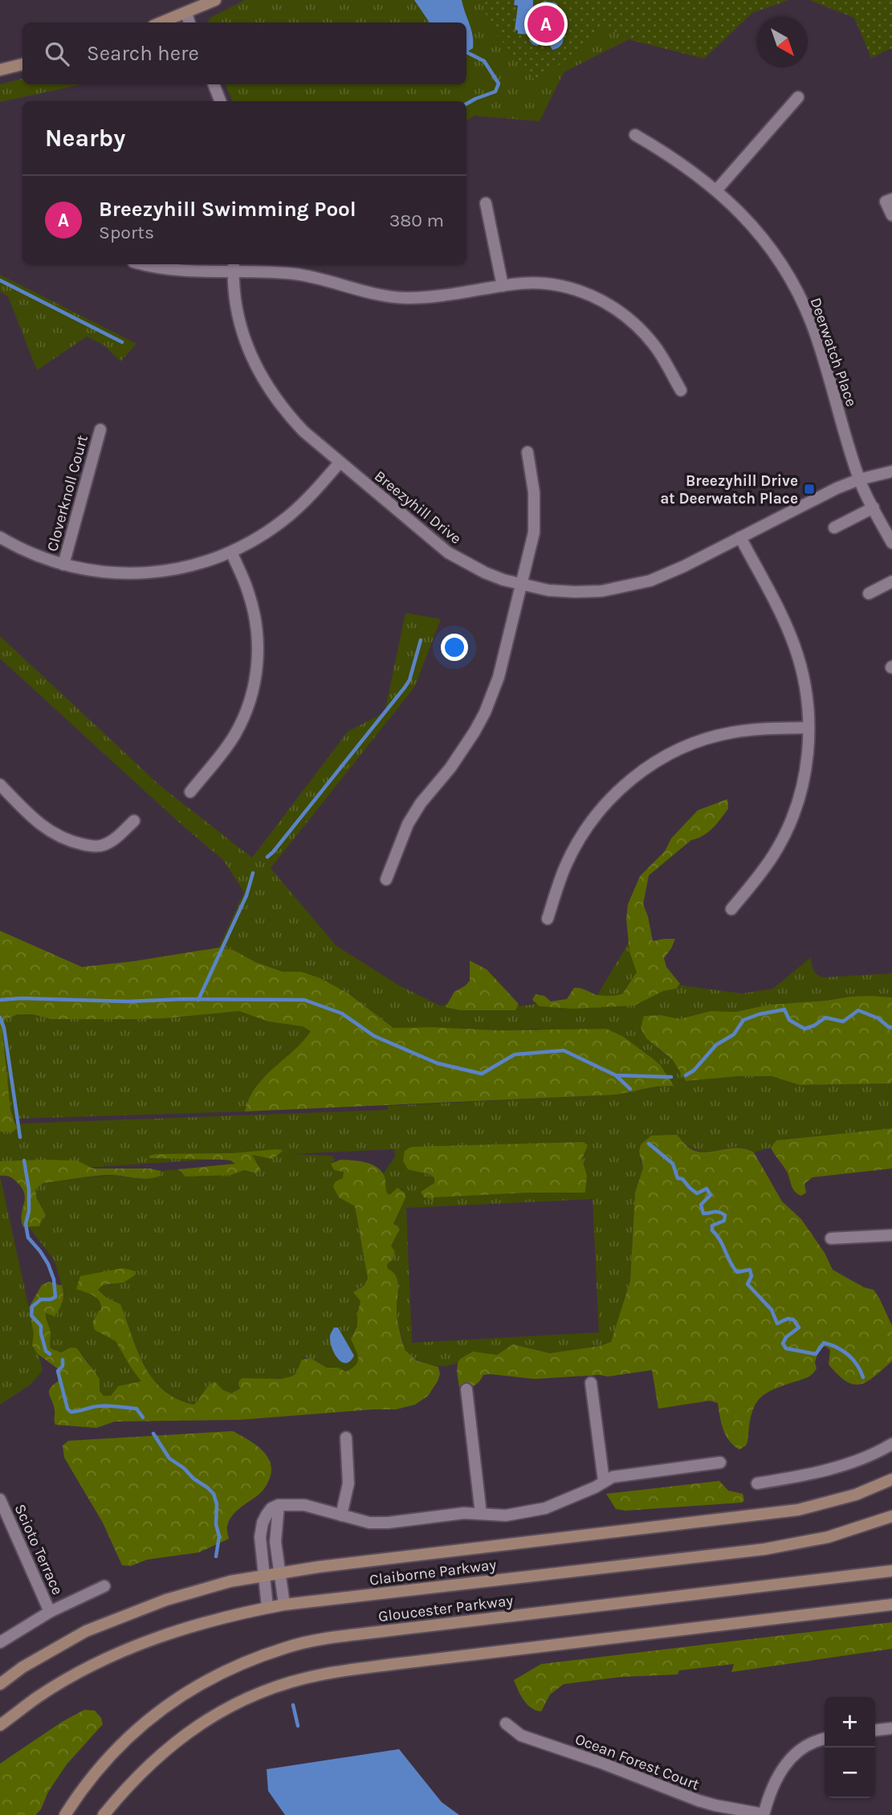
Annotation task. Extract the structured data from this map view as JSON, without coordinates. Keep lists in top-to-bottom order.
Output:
{
  "streets": {
    "main road": ["Claiborne Parkway", "Gloucester Parkway"],
    "street": [
      "Deerwatch Place",
      "Cloverknoll Court",
      "Breezyhill Drive",
      "Scioto Terrace",
      "Ocean Forest Court"
    ]
  },
  "crossings": [
    ["Deerwatch Place", "Breezyhill Drive"]
  ],
  "places": {
    "transit": ["Breezyhill Drive at Deerwatch Place"]
  },
  "north": "bottom right",
  "page": {
    "pins": "A",
    "search": "Search here",
    "heading": "Nearby",
    "list": [
      {
        "mark": "A",
        "name": "Breezyhill Swimming Pool",
        "note": "Sports",
        "value": "380 m"
      }
    ],
    "map_buttons": ["+", "−"]
  }
}
